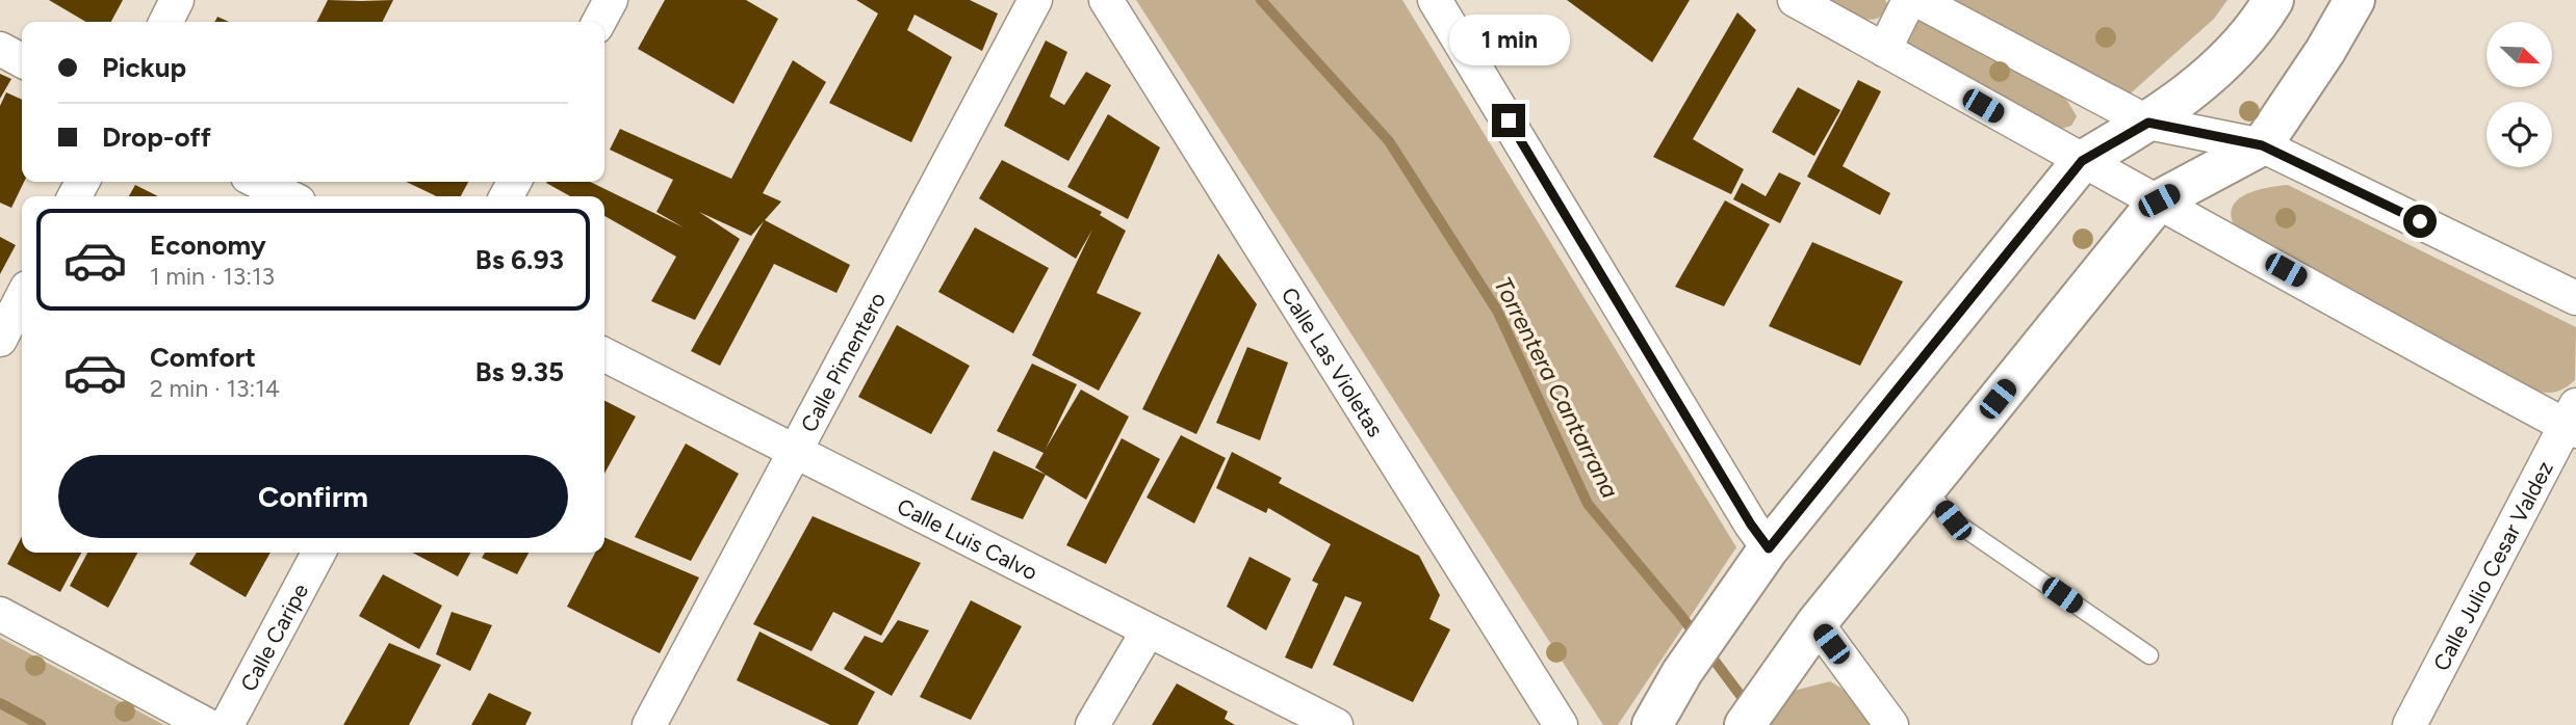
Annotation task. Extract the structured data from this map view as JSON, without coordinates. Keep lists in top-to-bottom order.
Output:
{
  "streets": {
    "street": [
      "Calle Pimentero",
      "Calle Las Violetas",
      "Calle Luis Calvo",
      "Calle Julio Cesar Valdez",
      "Calle Caripe"
    ]
  },
  "crossings": [
    ["Calle Pimentero", "Calle Luis Calvo"]
  ],
  "water": ["Torrentera Cantarrana"],
  "north": "bottom right",
  "page": {
    "bubble": "1 min",
    "banner": ["Pickup", "Drop-off"],
    "list": [
      {
        "name": "Economy",
        "note": "1 min · 13:13",
        "value": "Bs 6.93"
      },
      {
        "name": "Comfort",
        "note": "2 min · 13:14",
        "value": "Bs 9.35"
      }
    ],
    "buttons": "Confirm"
  }
}
